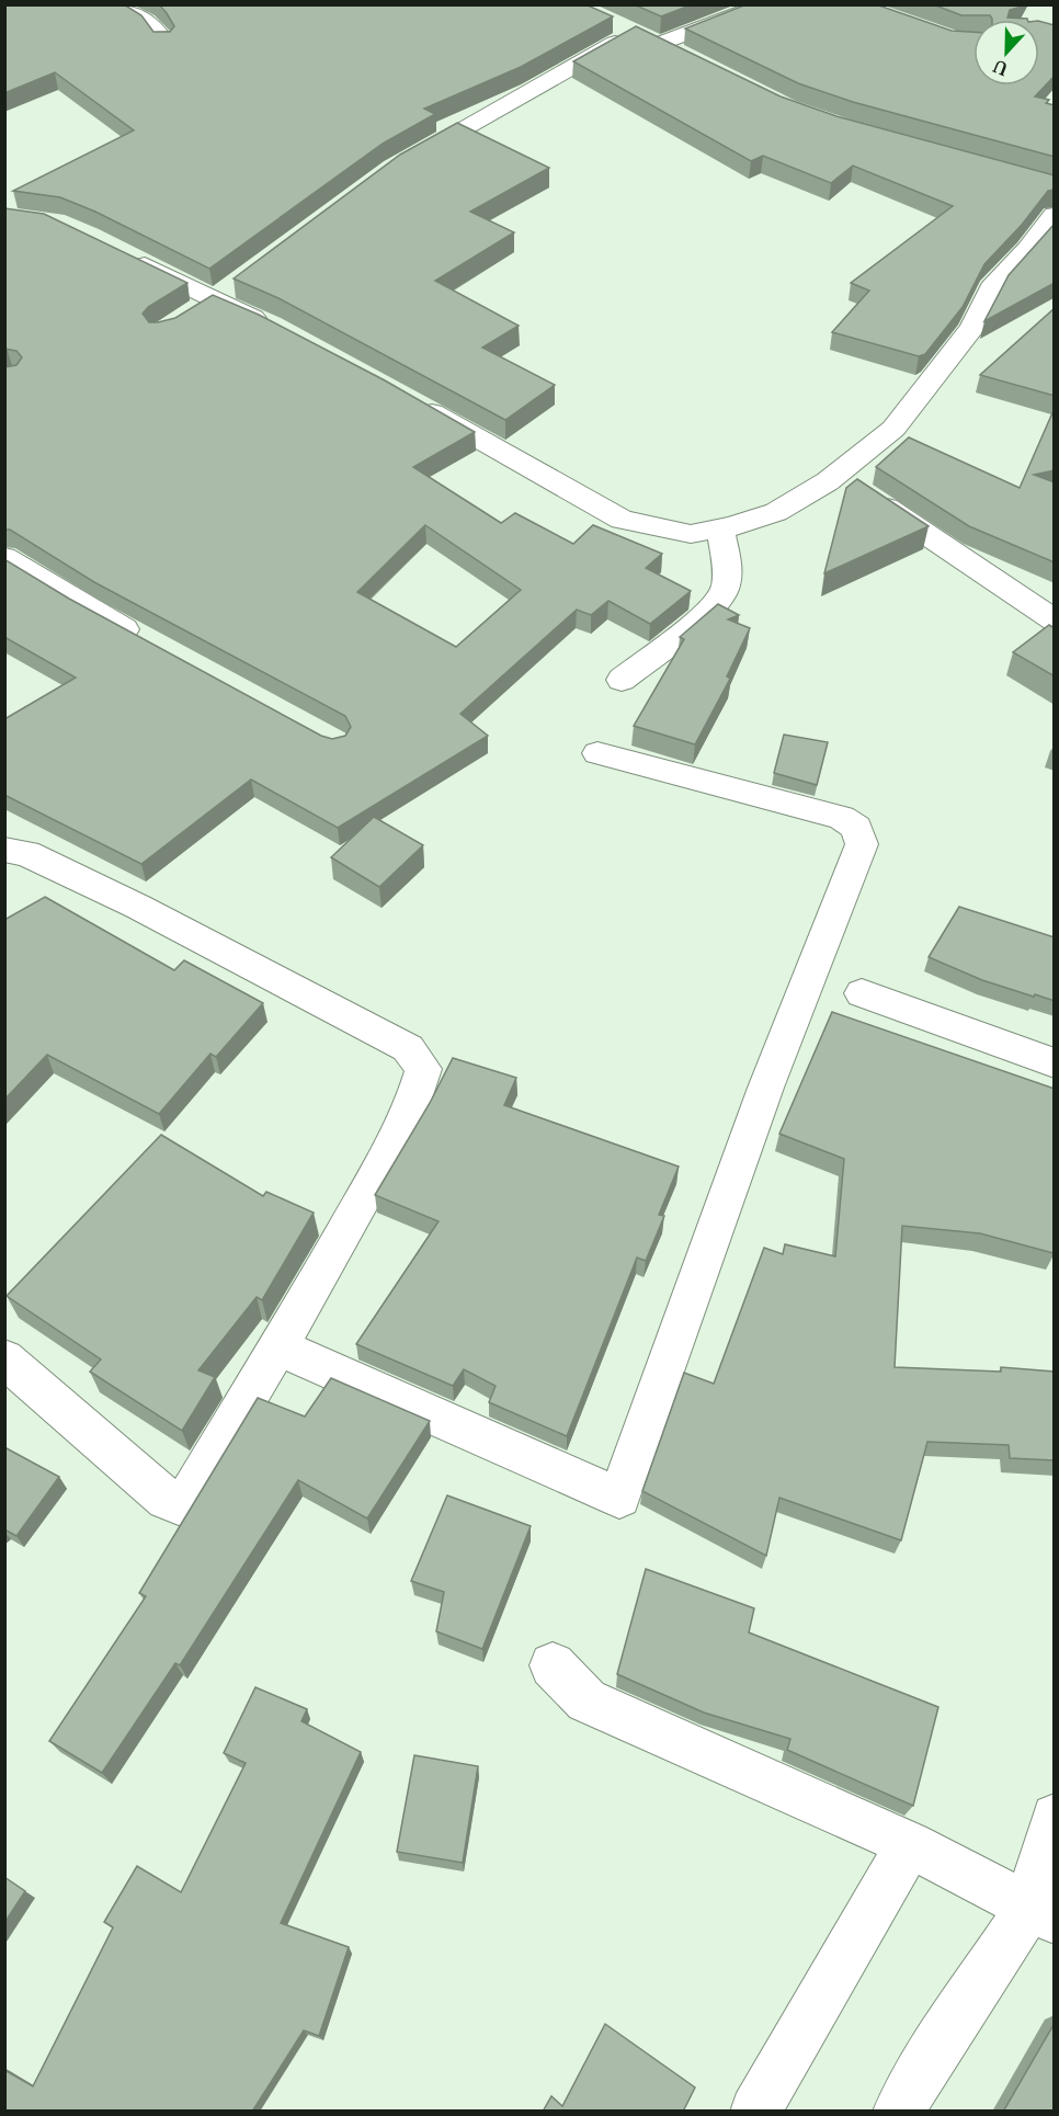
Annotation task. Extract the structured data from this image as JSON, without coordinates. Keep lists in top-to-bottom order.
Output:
{
  "north": "bottom"
}
